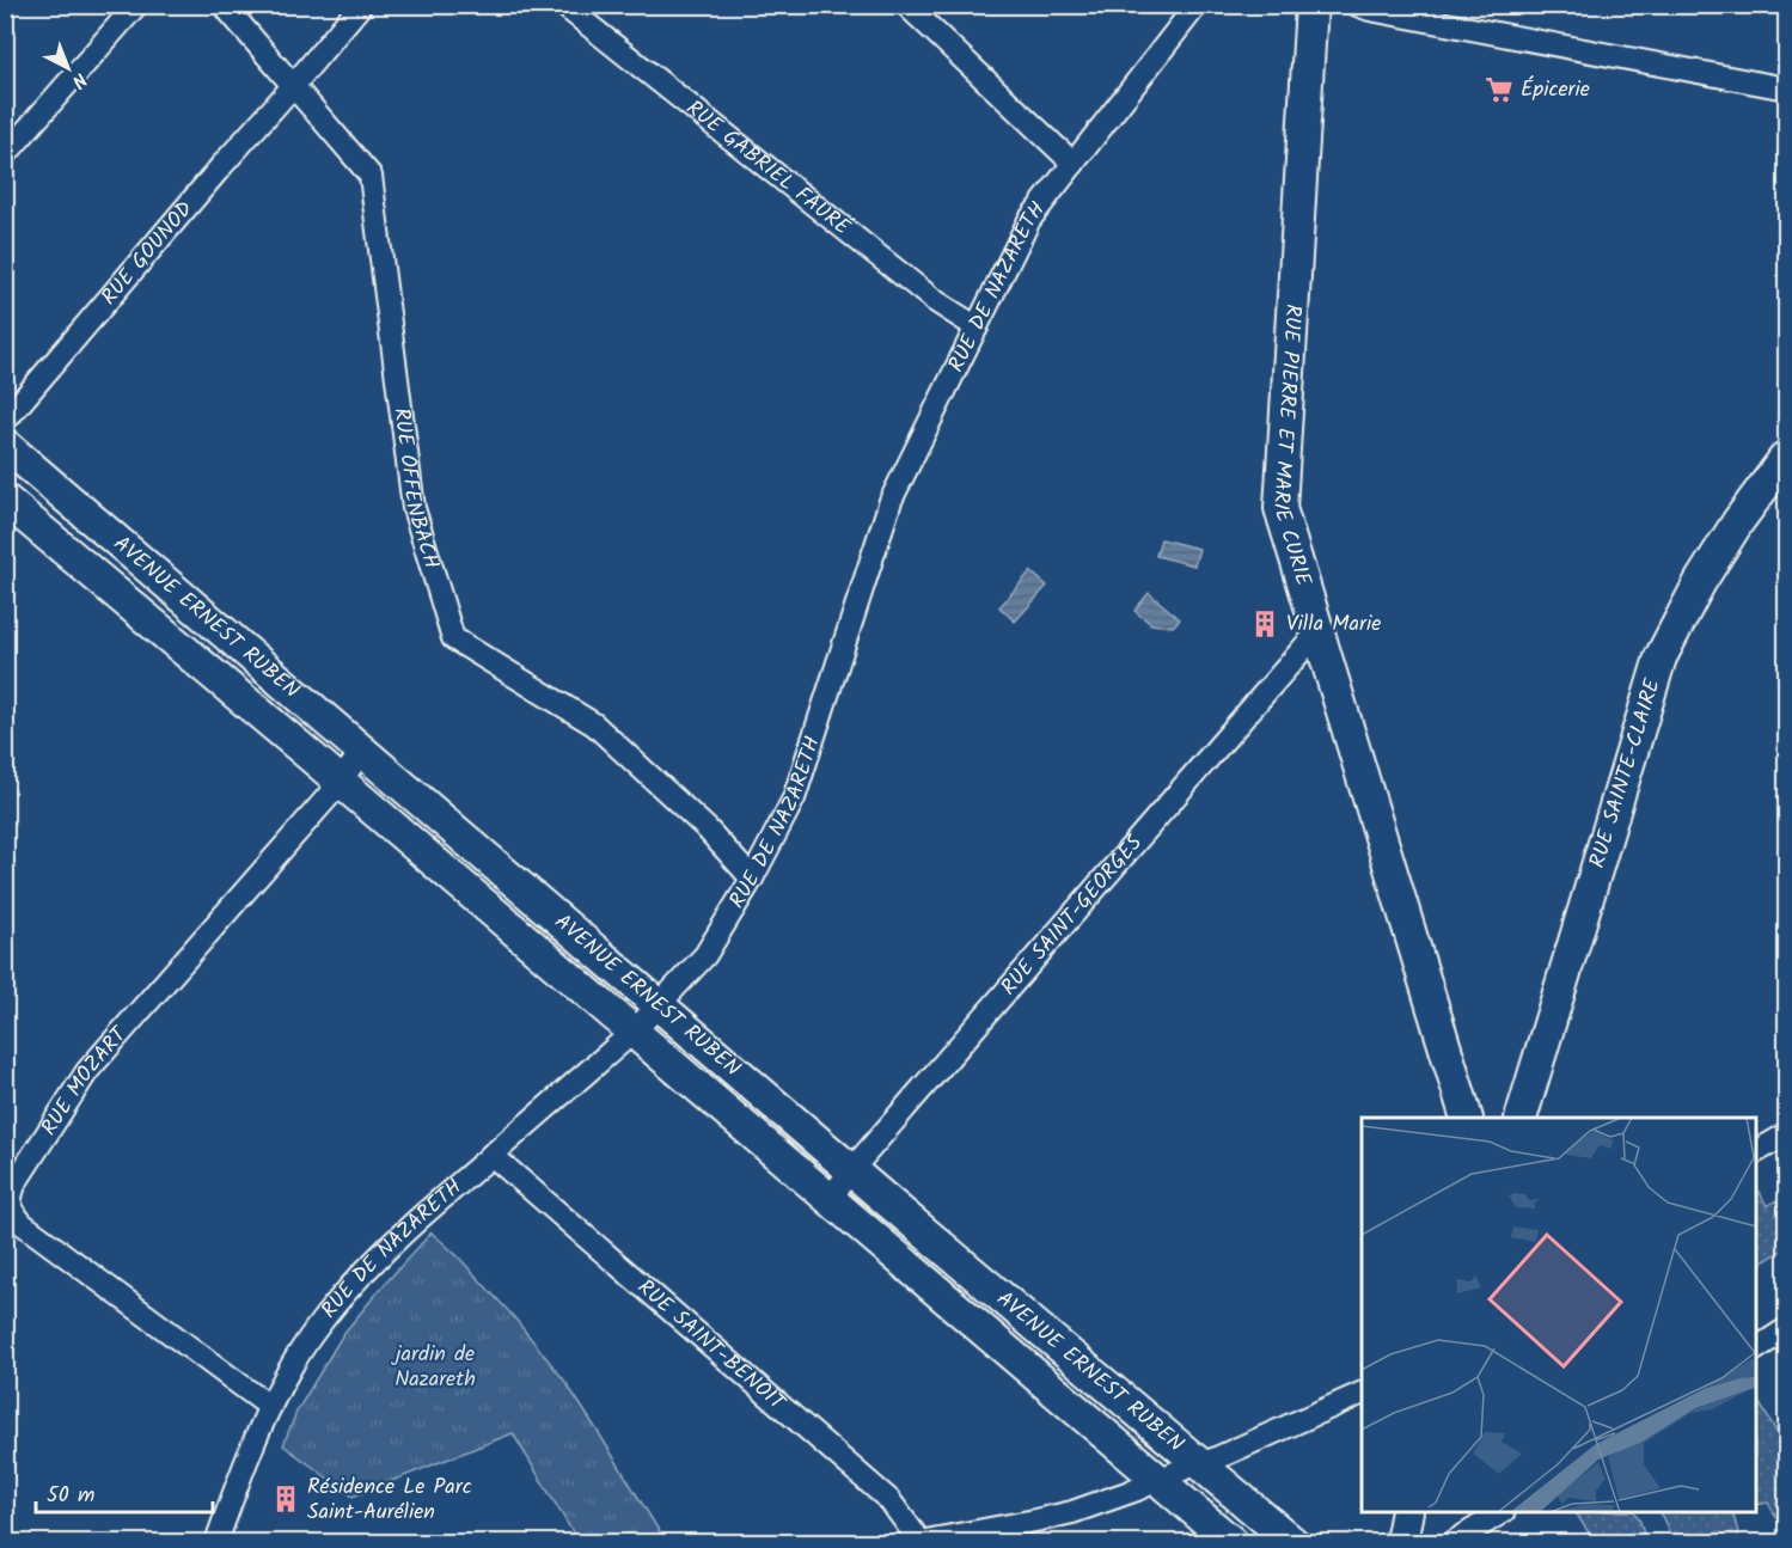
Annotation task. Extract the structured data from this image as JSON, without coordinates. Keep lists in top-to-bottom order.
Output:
{
  "streets": {
    "street": [
      "RUE GABRIEL FAURÉ",
      "RUE GOUNOD",
      "RUE DE NAZARETH",
      "RUE PIERRE ET MARIE CURIE",
      "RUE OFFENBACH",
      "AVENUE ERNEST RUBEN",
      "RUE SAINTE-CLAIRE",
      "RUE SAINT-GEORGES",
      "RUE MOZART",
      "RUE SAINT-BENOIT"
    ]
  },
  "crossings": [
    ["RUE GABRIEL FAURÉ", "RUE DE NAZARETH"],
    ["RUE GOUNOD", "RUE OFFENBACH"],
    ["RUE DE NAZARETH", "RUE OFFENBACH"],
    ["RUE DE NAZARETH", "AVENUE ERNEST RUBEN"],
    ["RUE DE NAZARETH", "RUE MOZART"],
    ["RUE DE NAZARETH", "RUE SAINT-BENOIT"],
    ["RUE PIERRE ET MARIE CURIE", "RUE SAINT-GEORGES"],
    ["AVENUE ERNEST RUBEN", "RUE SAINT-GEORGES"],
    ["AVENUE ERNEST RUBEN", "RUE MOZART"]
  ],
  "parks": ["jardin de Nazareth"],
  "places": {
    "supermarket": ["Épicerie"],
    "building": ["Villa Marie", "Résidence Le Parc Saint-Aurélien"]
  },
  "scale_bar": "50 m",
  "north": "bottom right"
}
